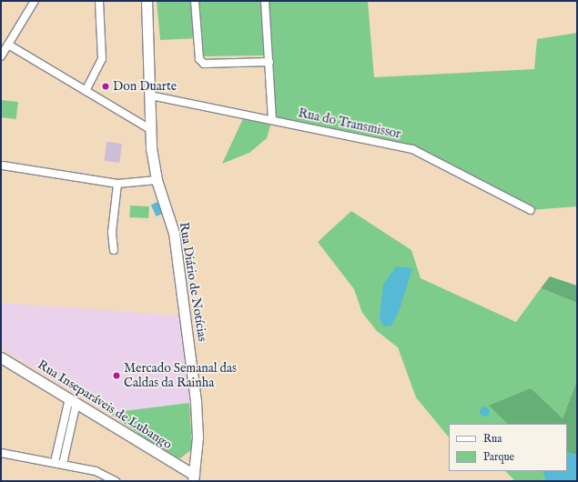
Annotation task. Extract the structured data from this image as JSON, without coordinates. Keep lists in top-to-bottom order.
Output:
{
  "streets": {
    "main road": ["Rua Diário de Notícias", "Rua Inseparáveis de Lubango"],
    "street": ["Rua do Transmissor"]
  },
  "crossings": [
    ["Rua do Transmissor", "Rua Diário de Notícias"],
    ["Rua Diário de Notícias", "Rua Inseparáveis de Lubango"]
  ],
  "places": ["Don Duarte", "Mercado Semanal das Caldas da Rainha"],
  "legend": ["Rua", "Parque"]
}
